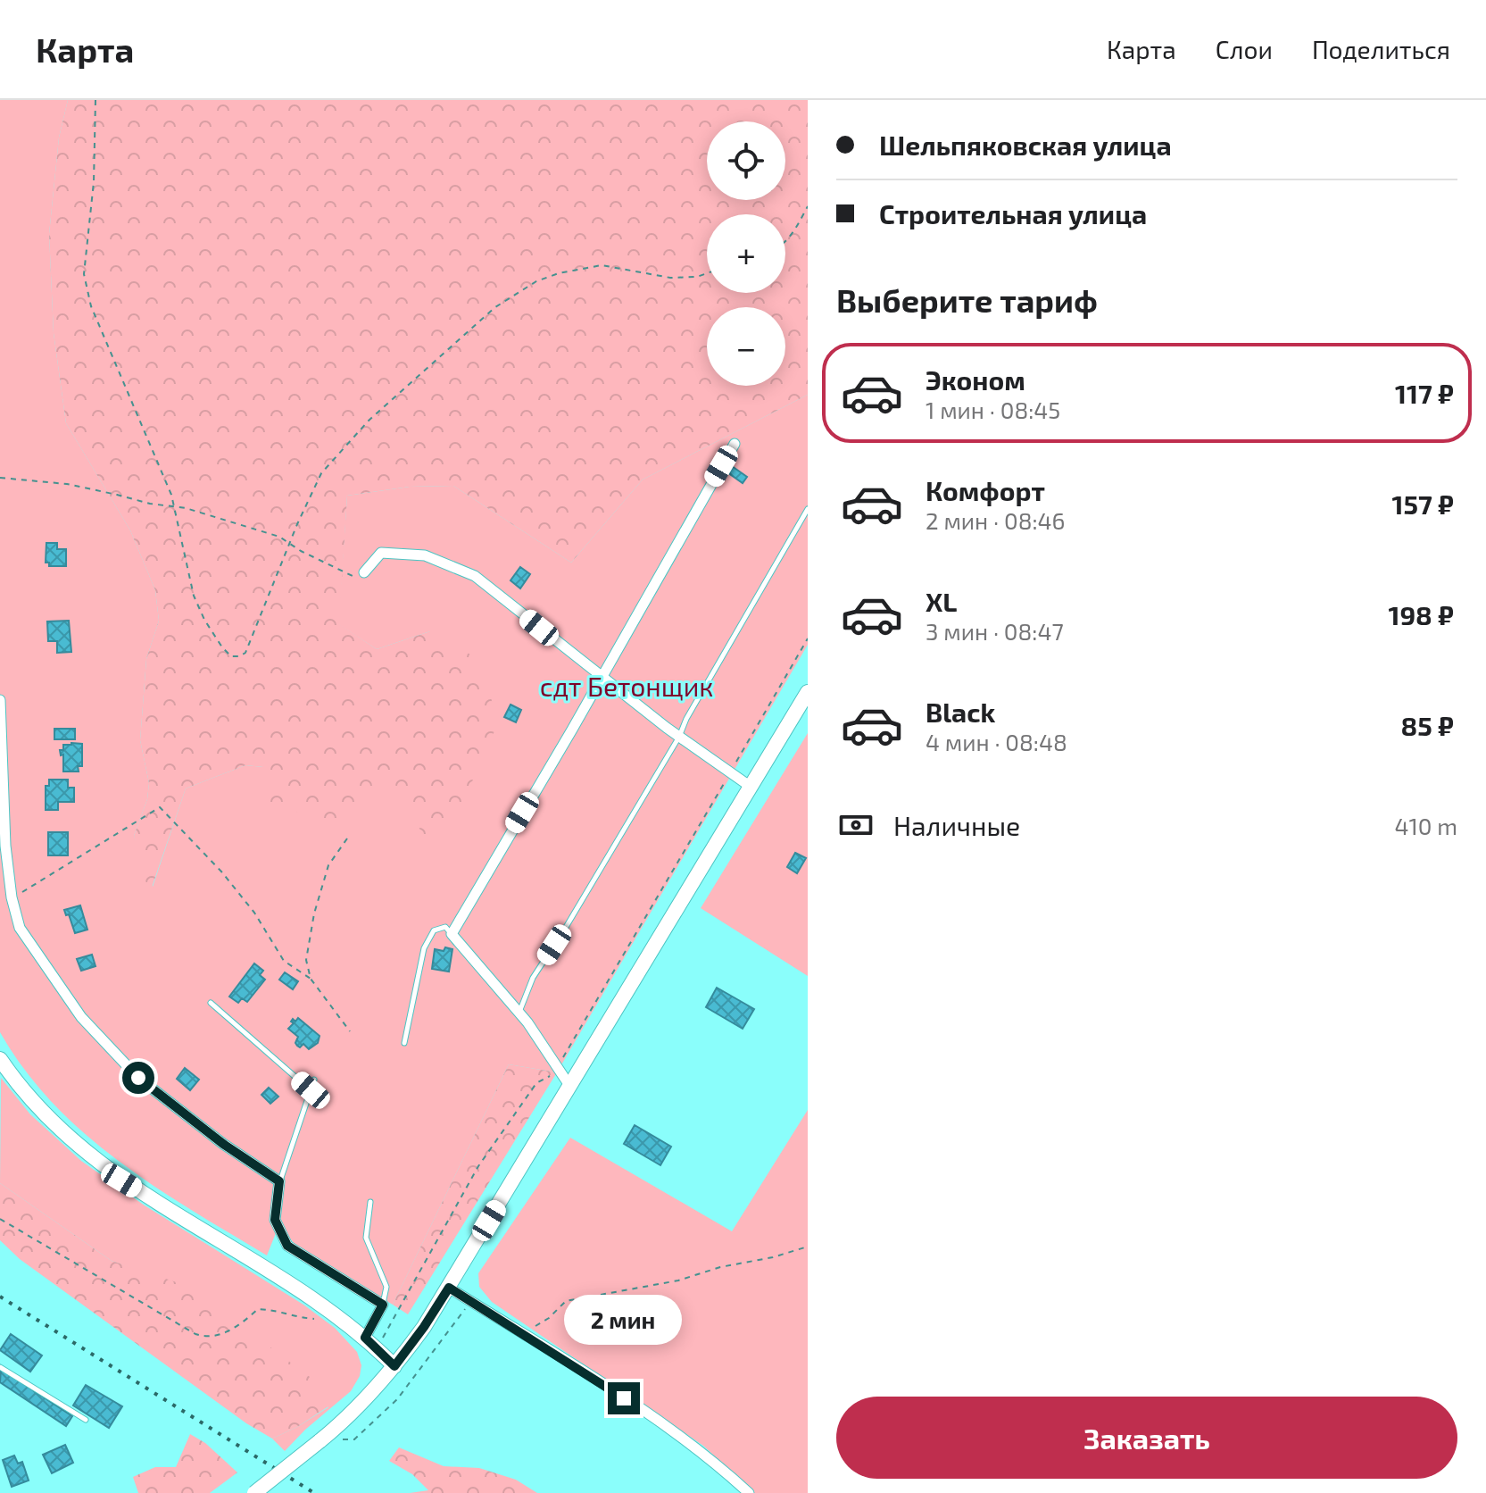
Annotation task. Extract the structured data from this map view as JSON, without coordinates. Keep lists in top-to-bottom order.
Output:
{
  "parks": ["сдт Бетонщик"],
  "page": {
    "header": "Карта",
    "nav": ["Карта", "Слои", "Поделиться"],
    "banner": ["Шельпяковская улица", "Строительная улица"],
    "map_buttons": ["+", "−"],
    "heading": "Выберите тариф",
    "list": [
      {
        "name": "Эконом",
        "note": "1 мин · 08:45",
        "value": "117 ₽"
      },
      {
        "name": "Комфорт",
        "note": "2 мин · 08:46",
        "value": "157 ₽"
      },
      {
        "name": "XL",
        "note": "3 мин · 08:47",
        "value": "198 ₽"
      },
      {
        "name": "Black",
        "note": "4 мин · 08:48",
        "value": "85 ₽"
      }
    ],
    "pay": ["Наличные", "410 m"],
    "bubble": "2 мин",
    "buttons": "Заказать"
  }
}
